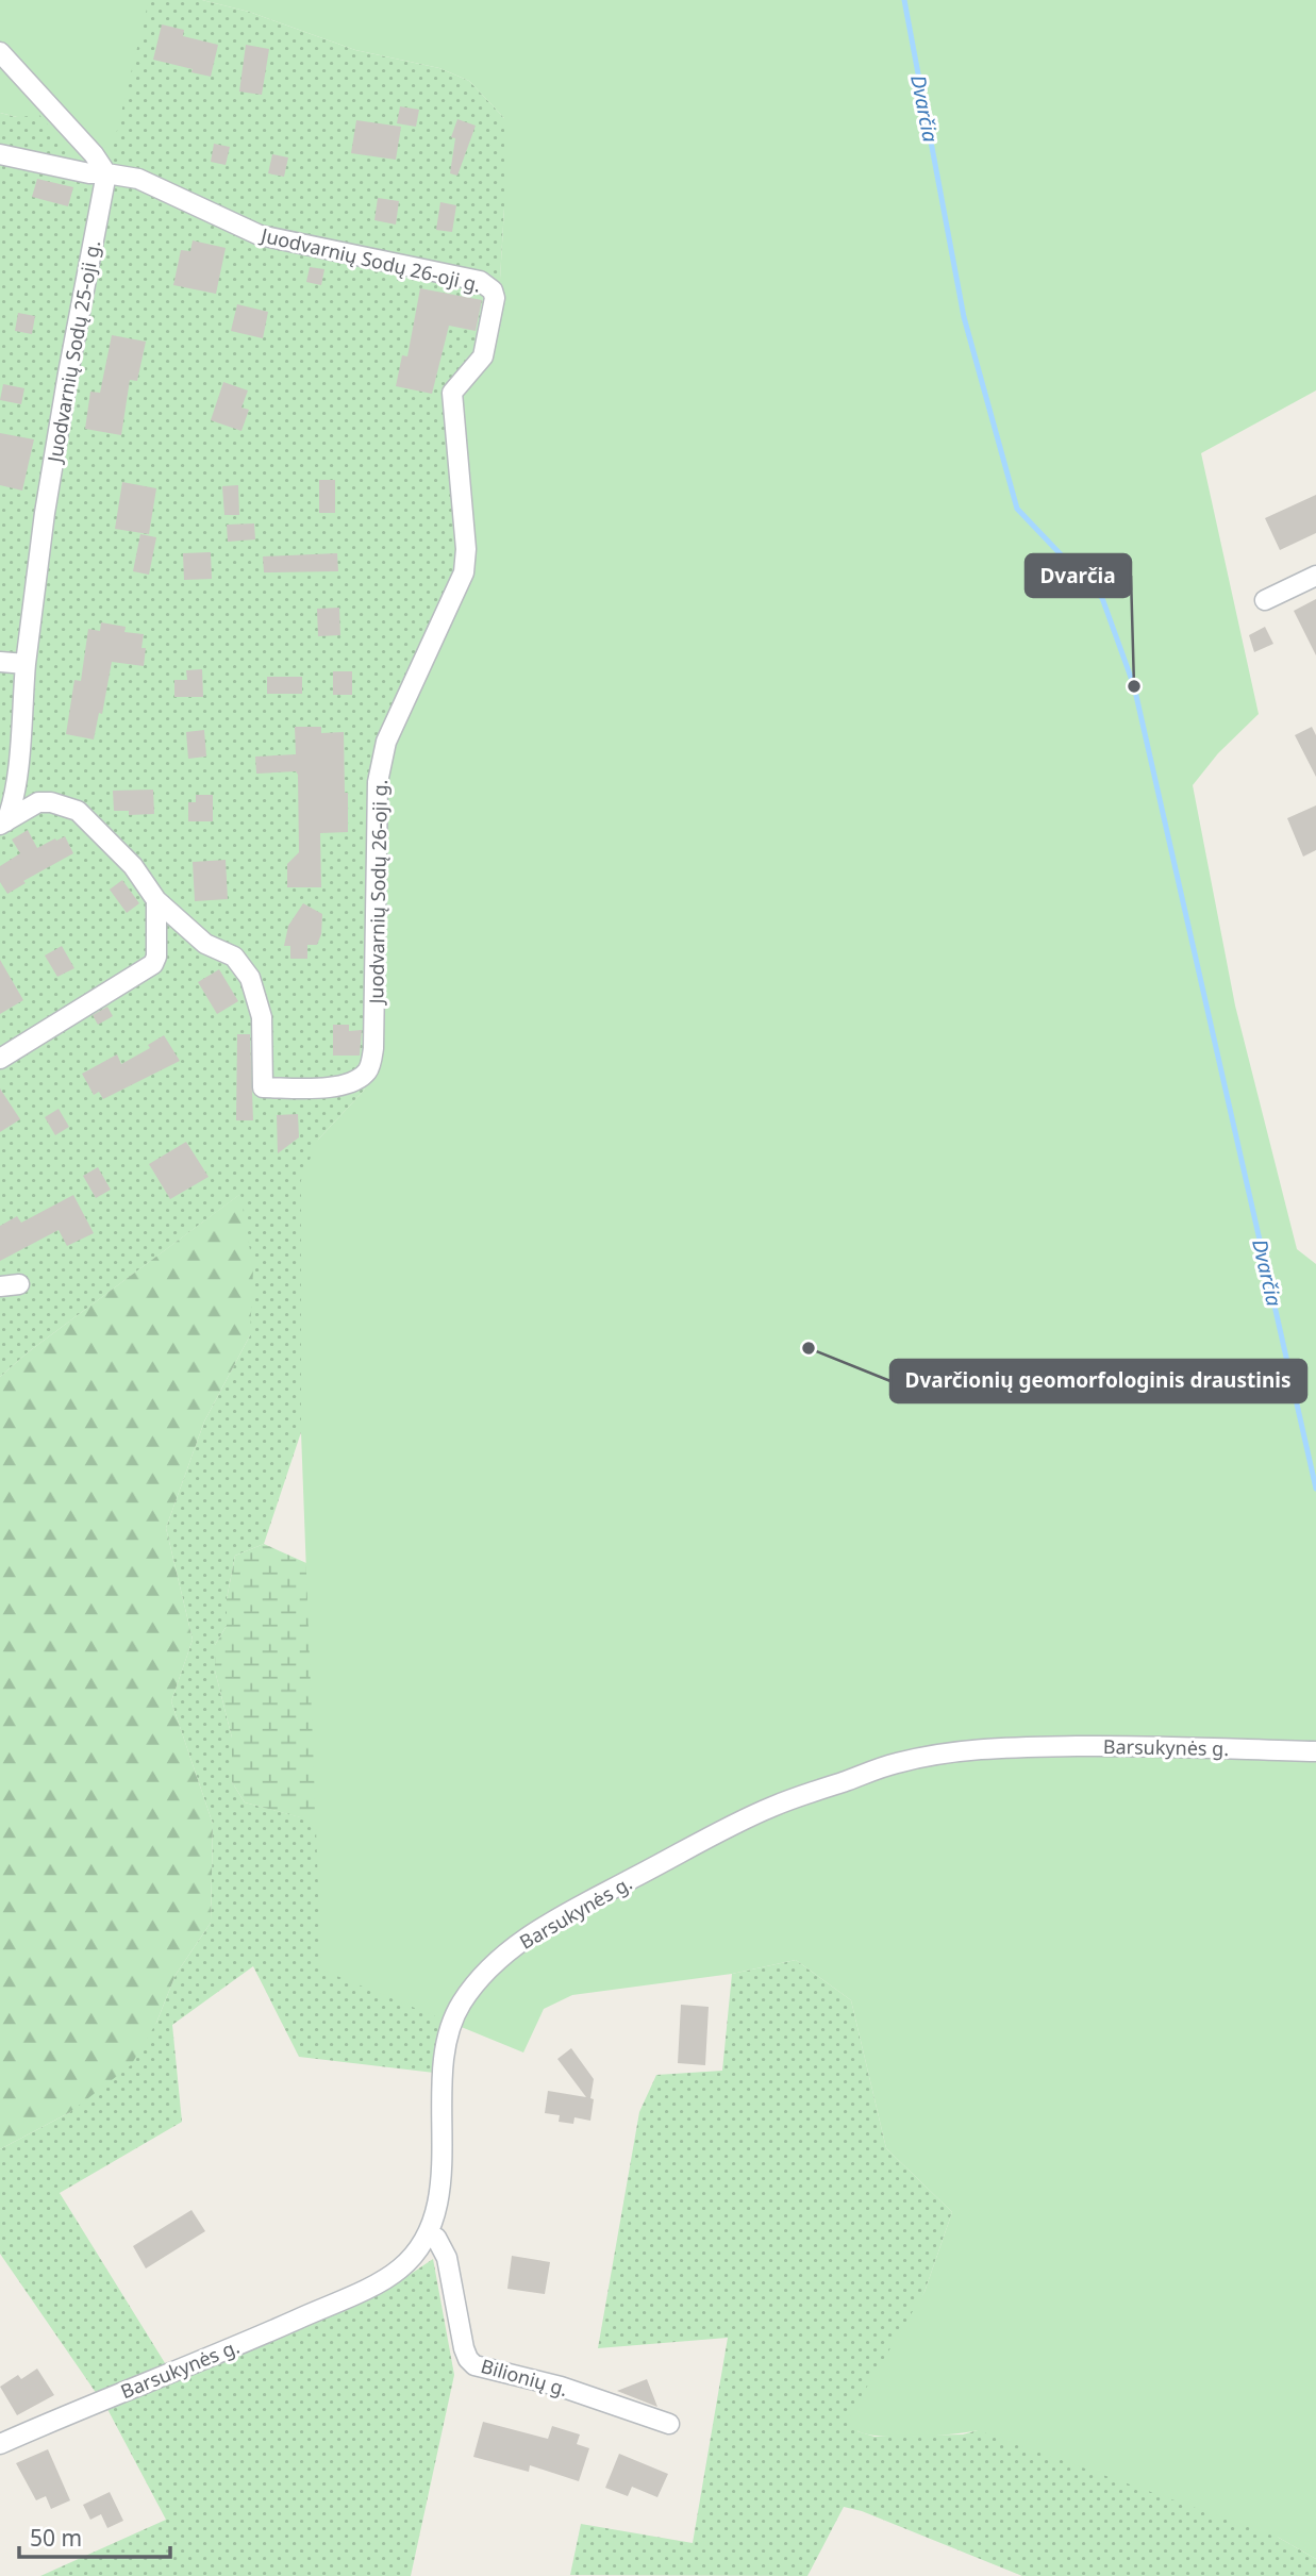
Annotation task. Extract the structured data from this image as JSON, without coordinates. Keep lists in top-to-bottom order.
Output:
{
  "streets": {
    "street": [
      "Juodvarnių Sodų 26-oji g.",
      "Juodvarnių Sodų 25-oji g.",
      "Barsukynės g.",
      "Bilionių g."
    ]
  },
  "crossings": [
    ["Juodvarnių Sodų 26-oji g.", "Juodvarnių Sodų 25-oji g."],
    ["Barsukynės g.", "Bilionių g."]
  ],
  "water": ["Dvarčia"],
  "places": ["Dvarčia", "Dvarčionių geomorfologinis draustinis"],
  "scale_bar": "50 m"
}
